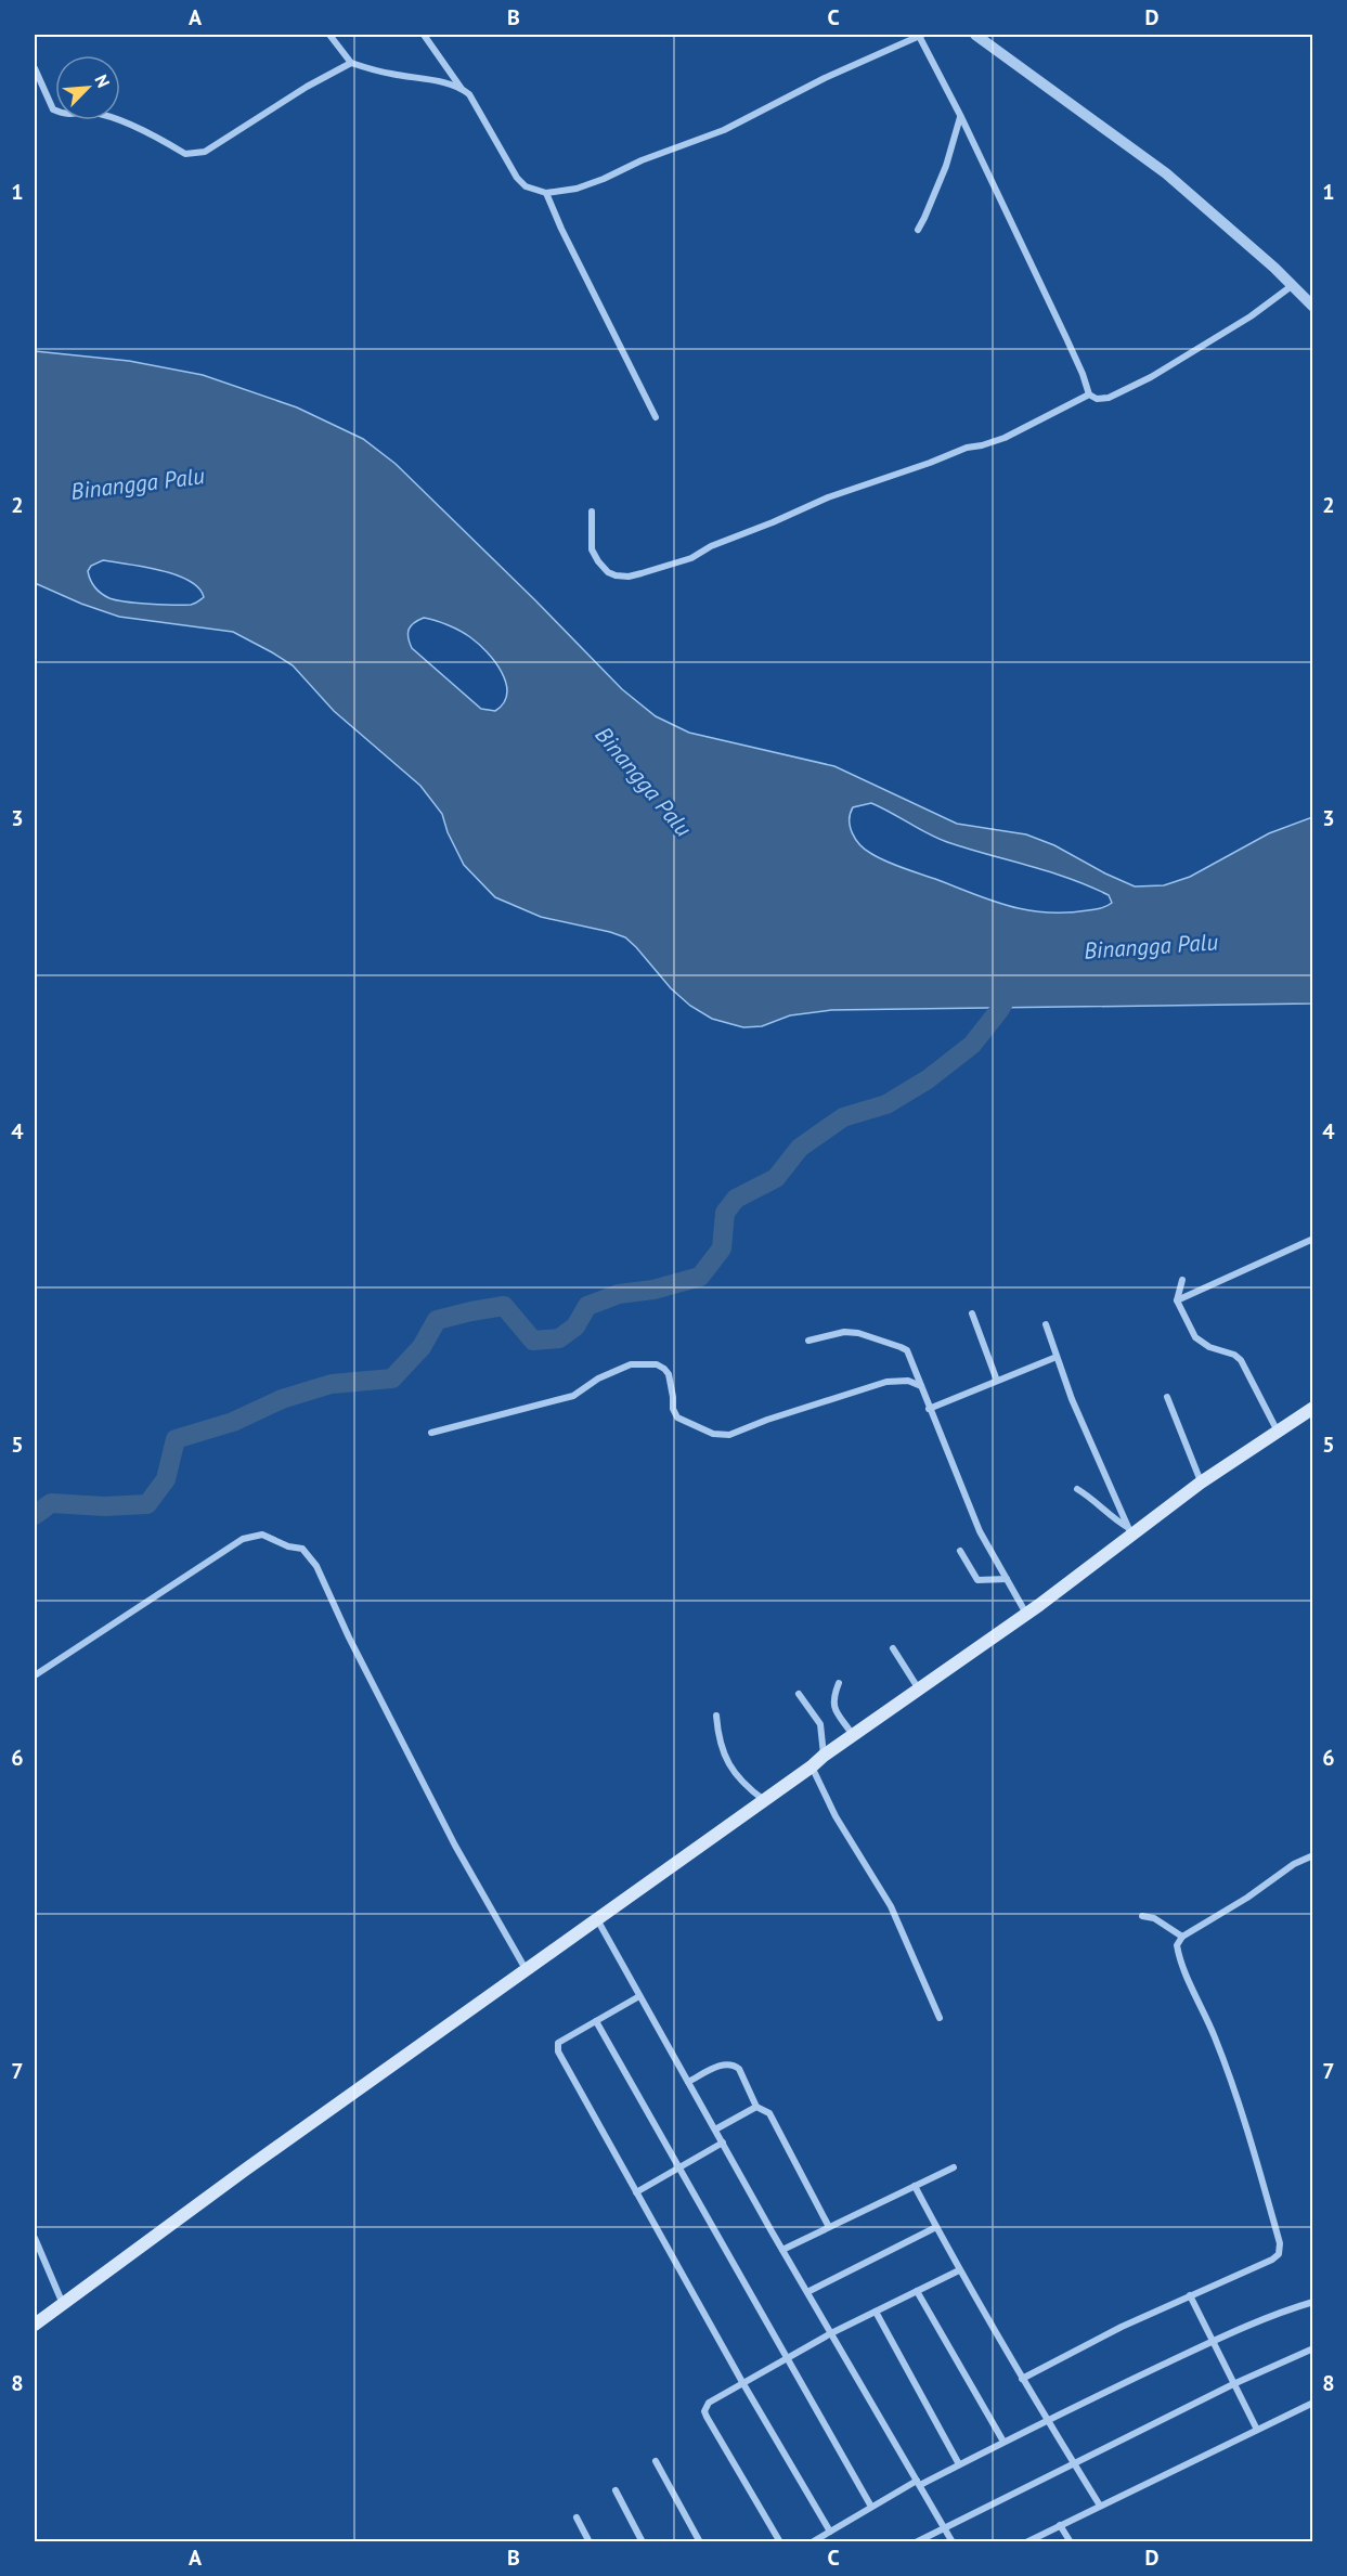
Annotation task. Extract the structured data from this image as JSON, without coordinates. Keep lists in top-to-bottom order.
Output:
{
  "water": ["Binangga Palu"],
  "north": "top right",
  "grid": {
    "columns": [
      "A",
      "B",
      "C",
      "D"
    ],
    "rows": [
      "1",
      "2",
      "3",
      "4",
      "5",
      "6",
      "7",
      "8"
    ]
  }
}
